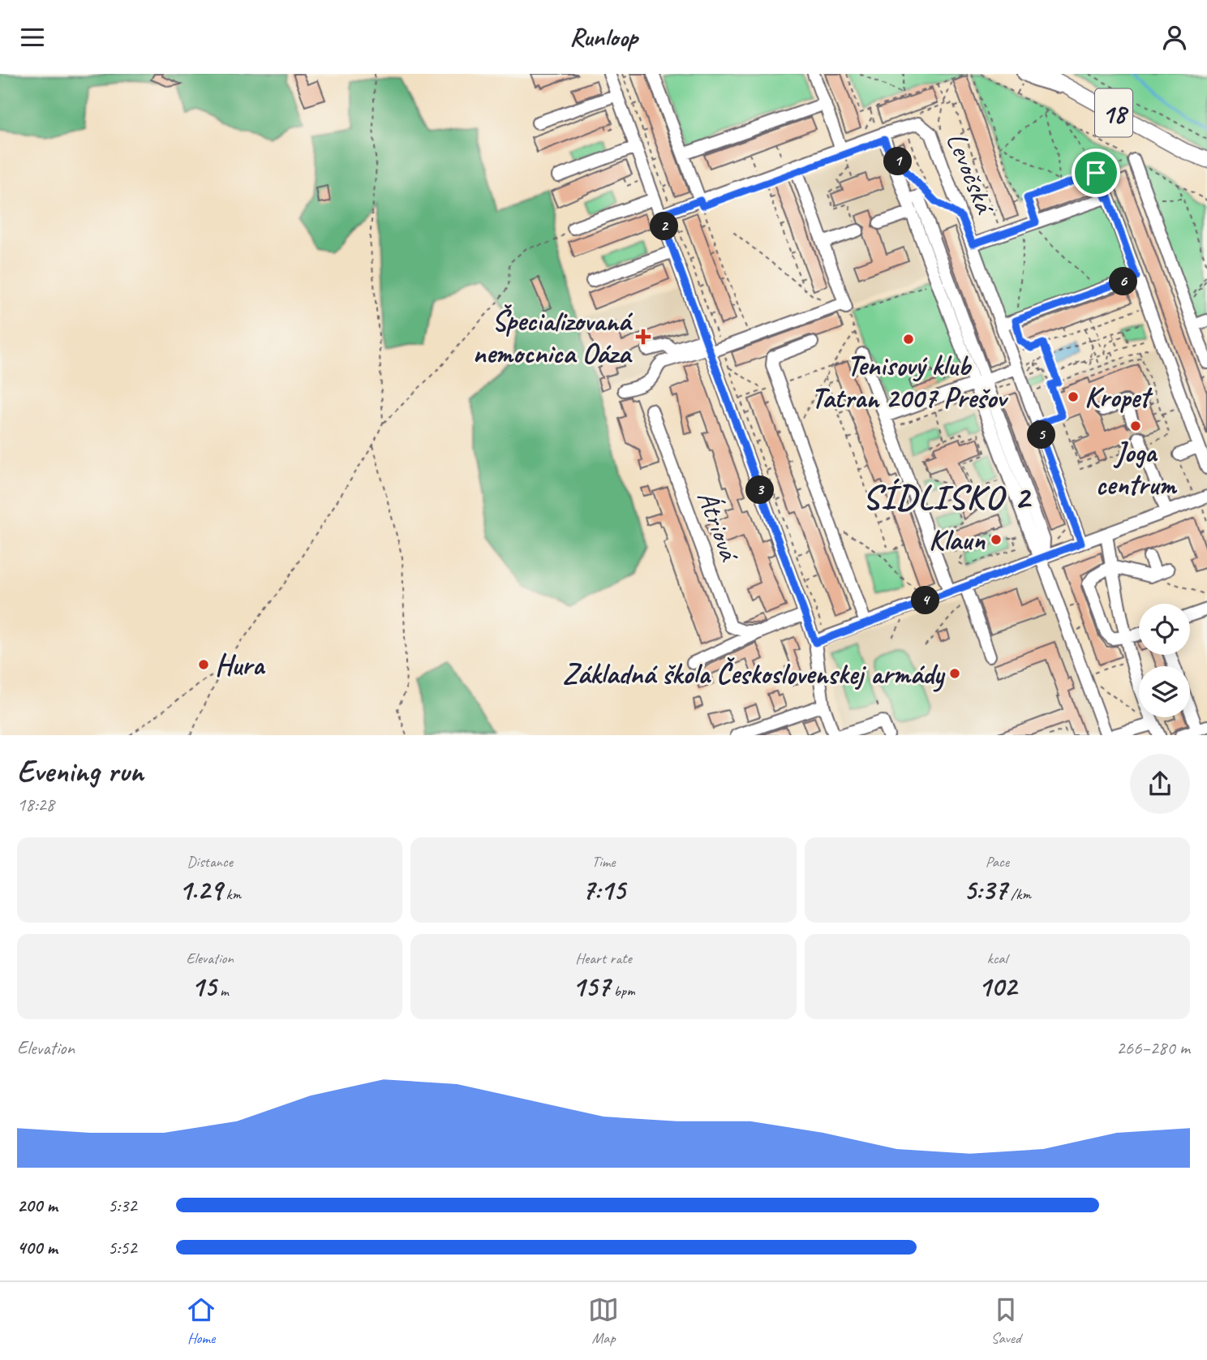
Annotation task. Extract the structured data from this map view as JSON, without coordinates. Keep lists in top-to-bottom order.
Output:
{
  "streets": {
    "main road": ["18"],
    "street": ["Levočská", "Átriová"]
  },
  "districts": ["SÍDLISKO 2"],
  "places": {
    "health": ["Špecializovaná nemocnica Oáza"],
    "other": [
      "Tenisový klub Tatran 2007 Prešov",
      "Kropet",
      "Joga centrum",
      "Klaun",
      "Hura",
      "Základná škola Československej armády"
    ]
  },
  "page": {
    "header": "Runloop",
    "pins": [
      "1",
      "2",
      "6",
      "5",
      "3",
      "4"
    ],
    "heading": ["Evening run", "18:28"],
    "stats": [
      ["Distance", "1.29 km"],
      ["Time", "7:15"],
      ["Pace", "5:37 /km"],
      ["Elevation", "15 m"],
      ["Heart rate", "157 bpm"],
      ["kcal", "102"]
    ],
    "chart": ["Elevation", "266–280 m"],
    "list": [
      {
        "name": "200 m",
        "note": "5:32"
      },
      {
        "name": "400 m",
        "note": "5:52"
      }
    ],
    "tabs": ["Home", "Map", "Saved"]
  }
}
